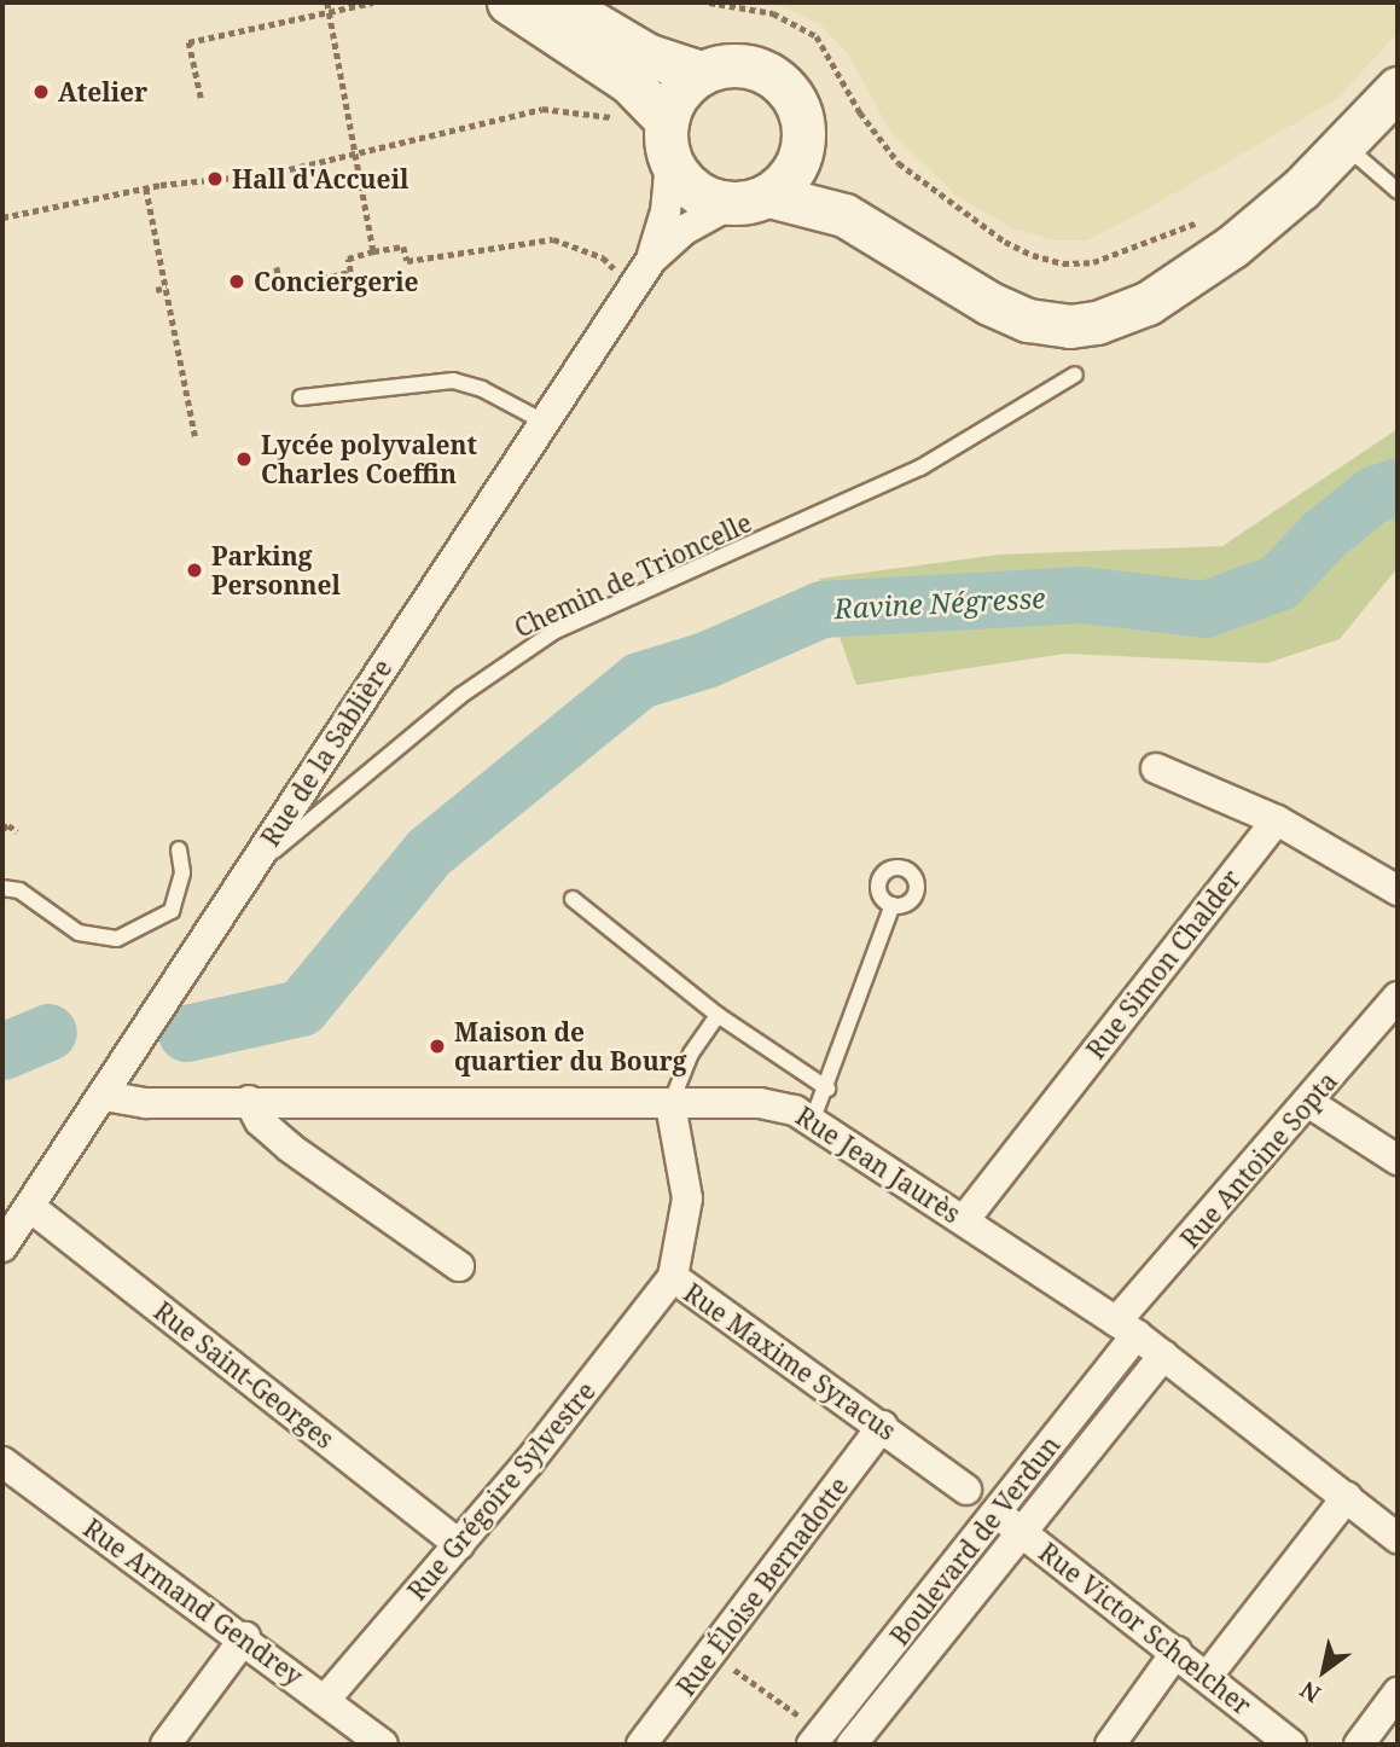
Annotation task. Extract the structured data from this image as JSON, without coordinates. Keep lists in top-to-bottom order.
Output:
{
  "streets": {
    "street": [
      "Rue de la Sablière",
      "Rue Simon Chalder",
      "Rue Antoine Sopta",
      "Rue Jean Jaurès",
      "Rue Maxime Syracus",
      "Rue Saint-Georges",
      "Rue Grégoire Sylvestre",
      "Boulevard de Verdun",
      "Rue Éloise Bernadotte",
      "Rue Armand Gendrey",
      "Rue Victor Schœlcher"
    ],
    "lane": ["Chemin de Trioncelle"]
  },
  "crossings": [
    ["Chemin de Trioncelle", "Rue de la Sablière"],
    ["Rue de la Sablière", "Rue Jean Jaurès"],
    ["Rue de la Sablière", "Rue Saint-Georges"],
    ["Rue Simon Chalder", "Rue Jean Jaurès"],
    ["Rue Antoine Sopta", "Rue Jean Jaurès"],
    ["Rue Antoine Sopta", "Boulevard de Verdun"],
    ["Rue Jean Jaurès", "Rue Maxime Syracus"],
    ["Rue Jean Jaurès", "Boulevard de Verdun"],
    ["Rue Maxime Syracus", "Rue Grégoire Sylvestre"],
    ["Rue Maxime Syracus", "Rue Éloise Bernadotte"],
    ["Rue Saint-Georges", "Rue Grégoire Sylvestre"],
    ["Rue Grégoire Sylvestre", "Rue Armand Gendrey"],
    ["Boulevard de Verdun", "Rue Victor Schœlcher"]
  ],
  "water": ["Ravine Négresse"],
  "places": [
    "Atelier",
    "Hall d'Accueil",
    "Conciergerie",
    "Lycée polyvalent Charles Coeffin",
    "Parking Personnel",
    "Maison de quartier du Bourg"
  ],
  "north": "bottom left"
}
